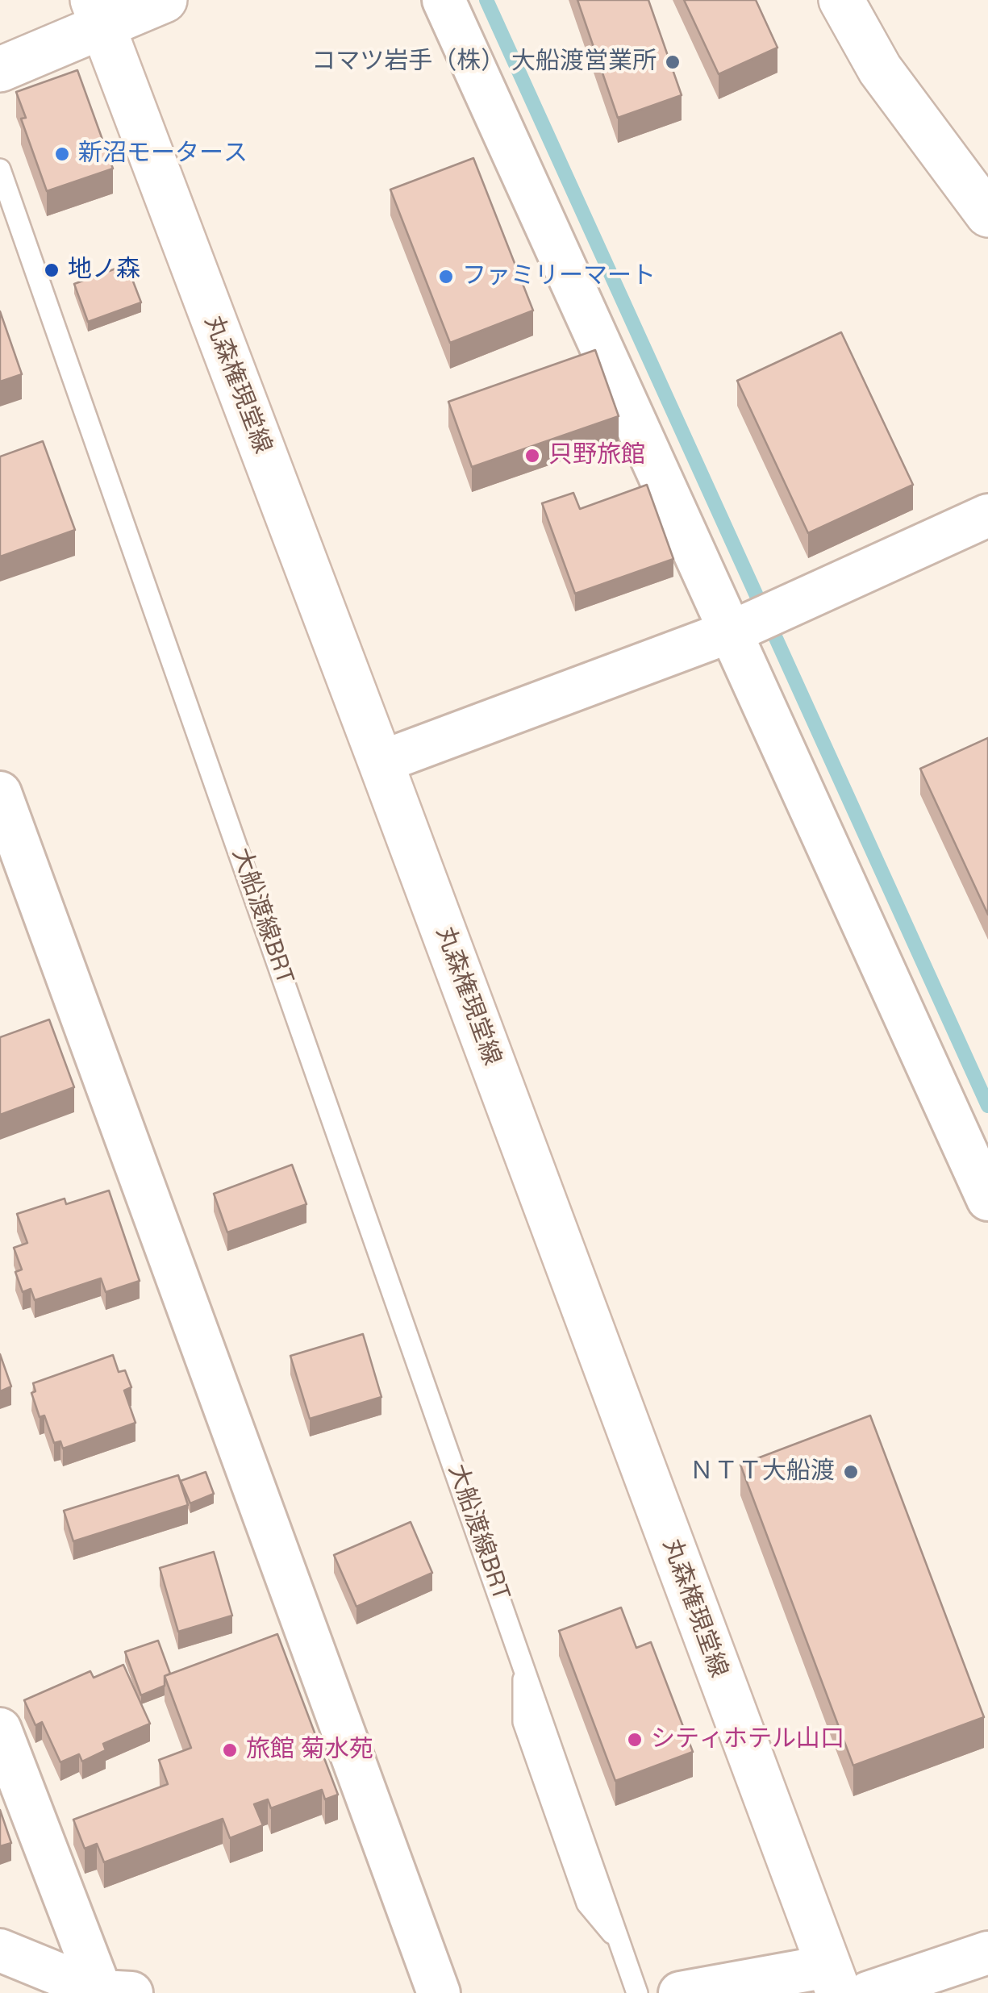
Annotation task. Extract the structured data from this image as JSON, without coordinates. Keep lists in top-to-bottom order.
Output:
{
  "streets": {
    "main road": ["丸森権現堂線"],
    "lane": ["大船渡線BRT"]
  },
  "places": [
    "コマツ岩手（株） 大船渡営業所",
    "新沼モータース",
    "地ノ森",
    "ファミリーマート",
    "只野旅館",
    "ＮＴＴ大船渡",
    "シティホテル山口",
    "旅館 菊水苑"
  ]
}
